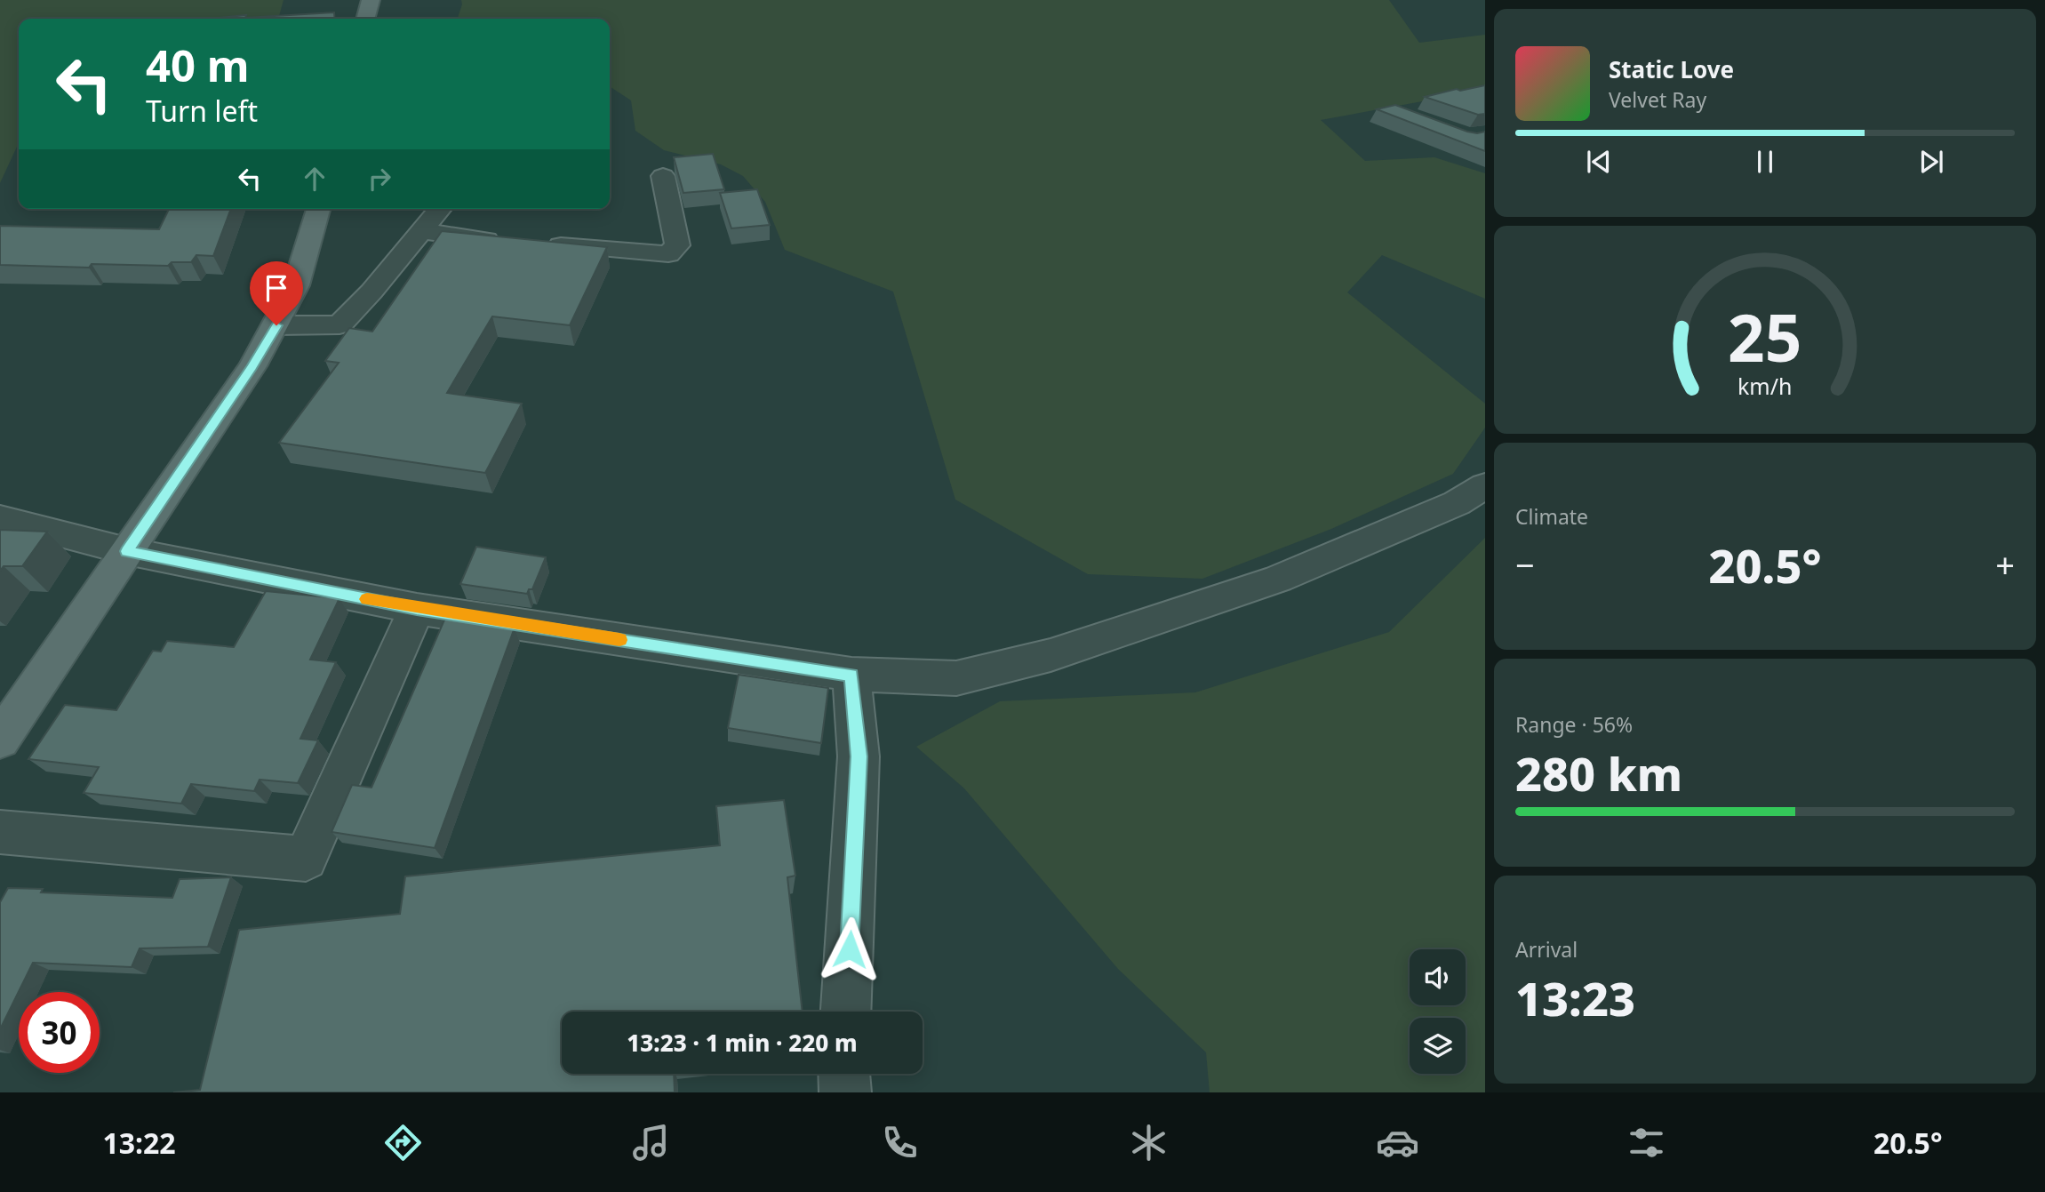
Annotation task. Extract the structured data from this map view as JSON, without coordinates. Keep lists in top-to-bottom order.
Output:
{
  "page": {
    "turn": ["40 m", "Turn left"],
    "song": ["Static Love", "Velvet Ray"],
    "tile": [
      "Climate",
      ["Range · 56%", "280 km"],
      ["Arrival", "13:23"]
    ],
    "heat": ["−", "20.5°", "+"],
    "limit": "30",
    "trip": "13:23 · 1 min · 220 m",
    "tabs": ["13:22", "20.5°"],
    "gauge": ["25", "km/h"]
  }
}
